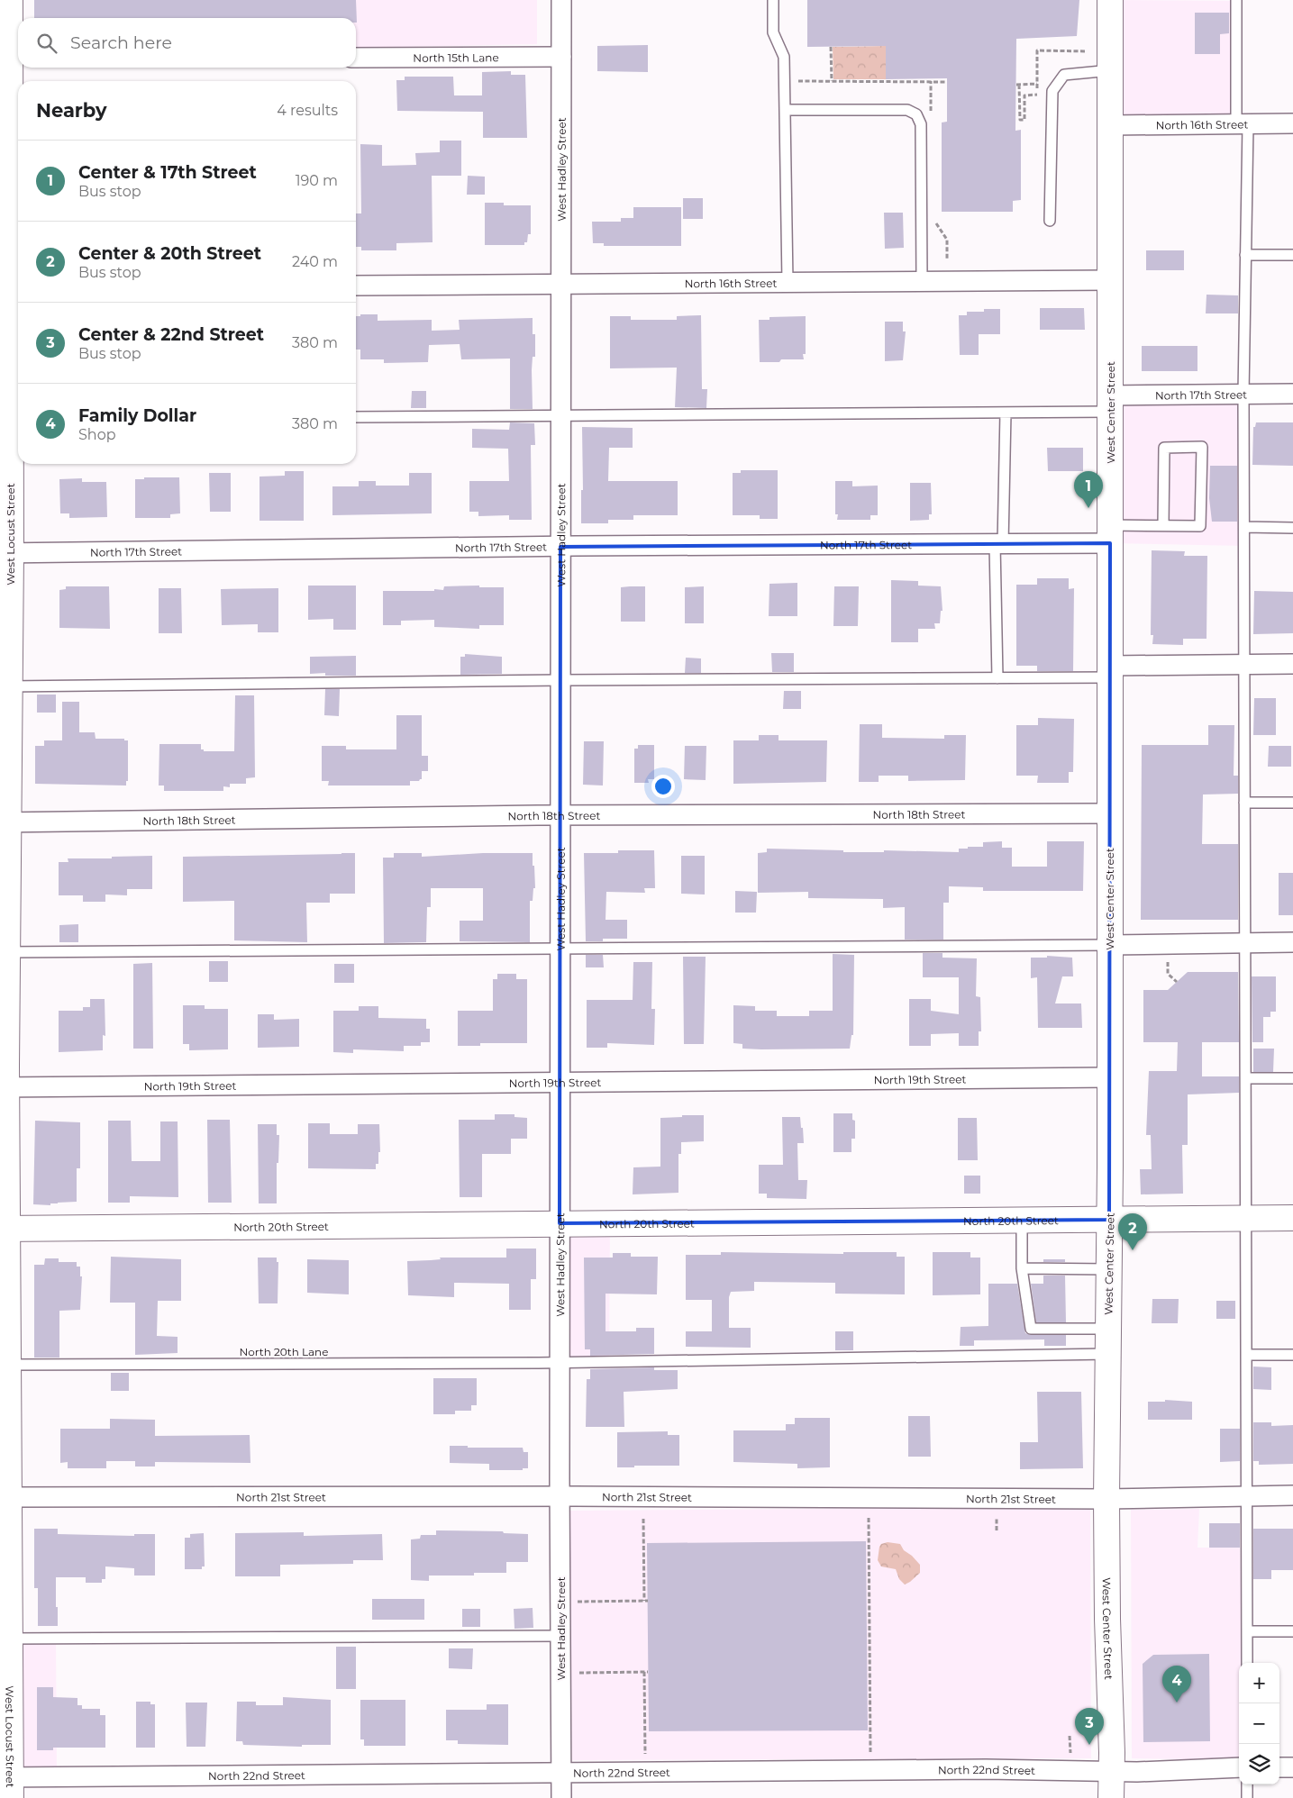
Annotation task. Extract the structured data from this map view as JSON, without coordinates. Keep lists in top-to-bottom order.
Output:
{
  "streets": {
    "street": [
      "North 15th Lane",
      "North 16th Street",
      "West Hadley Street",
      "North 17th Street",
      "West Center Street",
      "West Locust Street",
      "North 18th Street",
      "North 19th Street",
      "North 20th Street",
      "North 21st Street",
      "North 22nd Street"
    ],
    "lane": ["North 20th Lane"]
  },
  "crossings": [
    ["North 15th Lane", "West Hadley Street"],
    ["North 16th Street", "West Hadley Street"],
    ["North 16th Street", "West Center Street"],
    ["West Hadley Street", "North 17th Street"],
    ["West Hadley Street", "North 18th Street"],
    ["West Hadley Street", "North 19th Street"],
    ["West Hadley Street", "North 20th Street"],
    ["West Hadley Street", "North 20th Lane"],
    ["West Hadley Street", "North 21st Street"],
    ["West Hadley Street", "North 22nd Street"],
    ["North 17th Street", "West Center Street"],
    ["North 17th Street", "West Locust Street"],
    ["West Center Street", "North 18th Street"],
    ["West Center Street", "North 19th Street"],
    ["West Center Street", "North 20th Street"],
    ["West Center Street", "North 20th Lane"],
    ["West Center Street", "North 21st Street"],
    ["West Center Street", "North 22nd Street"],
    ["West Locust Street", "North 18th Street"],
    ["West Locust Street", "North 19th Street"],
    ["West Locust Street", "North 20th Street"],
    ["West Locust Street", "North 20th Lane"],
    ["West Locust Street", "North 21st Street"],
    ["West Locust Street", "North 22nd Street"]
  ],
  "page": {
    "search": "Search here",
    "heading": ["Nearby", "4 results"],
    "list": [
      {
        "mark": "1",
        "name": "Center & 17th Street",
        "note": "Bus stop",
        "value": "190 m"
      },
      {
        "mark": "2",
        "name": "Center & 20th Street",
        "note": "Bus stop",
        "value": "240 m"
      },
      {
        "mark": "3",
        "name": "Center & 22nd Street",
        "note": "Bus stop",
        "value": "380 m"
      },
      {
        "mark": "4",
        "name": "Family Dollar",
        "note": "Shop",
        "value": "380 m"
      }
    ],
    "pins": [
      "1",
      "2",
      "4",
      "3"
    ],
    "map_buttons": ["+", "−"]
  }
}
